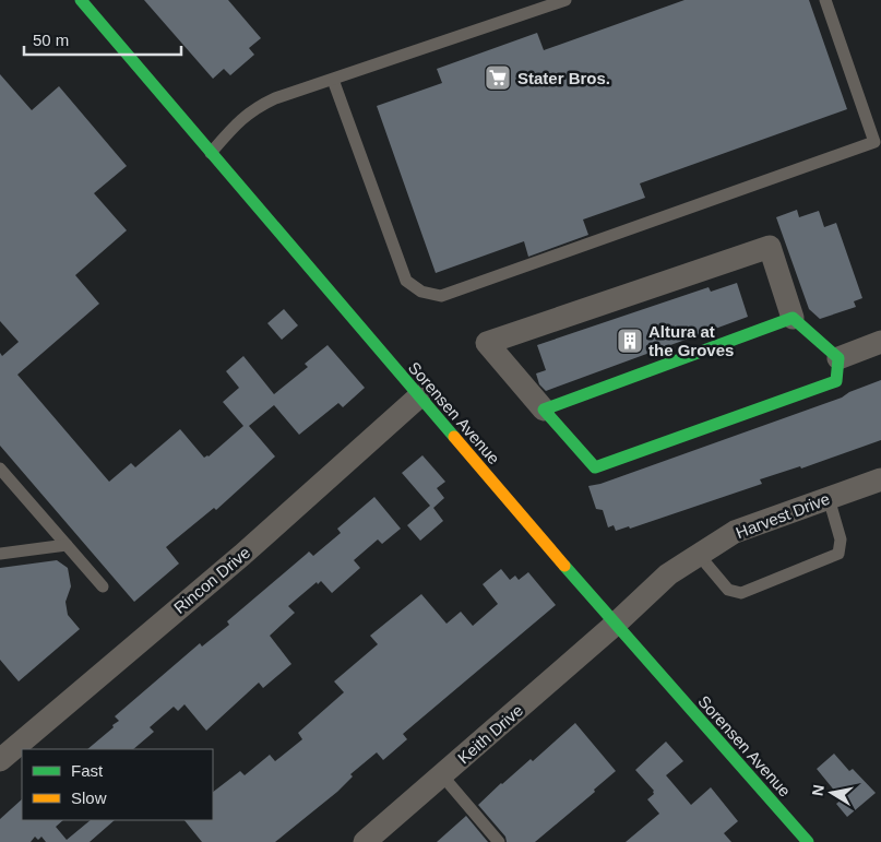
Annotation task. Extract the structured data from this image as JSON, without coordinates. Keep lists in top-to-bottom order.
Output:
{
  "streets": {
    "street": [
      "Sorensen Avenue",
      "Harvest Drive",
      "Rincon Drive",
      "Keith Drive"
    ]
  },
  "crossings": [
    ["Sorensen Avenue", "Harvest Drive"],
    ["Sorensen Avenue", "Rincon Drive"],
    ["Sorensen Avenue", "Keith Drive"],
    ["Harvest Drive", "Keith Drive"]
  ],
  "places": {
    "supermarket": ["Stater Bros."],
    "building": ["Altura at the Groves"]
  },
  "legend": ["Fast", "Slow"],
  "scale_bar": "50 m",
  "north": "left"
}
